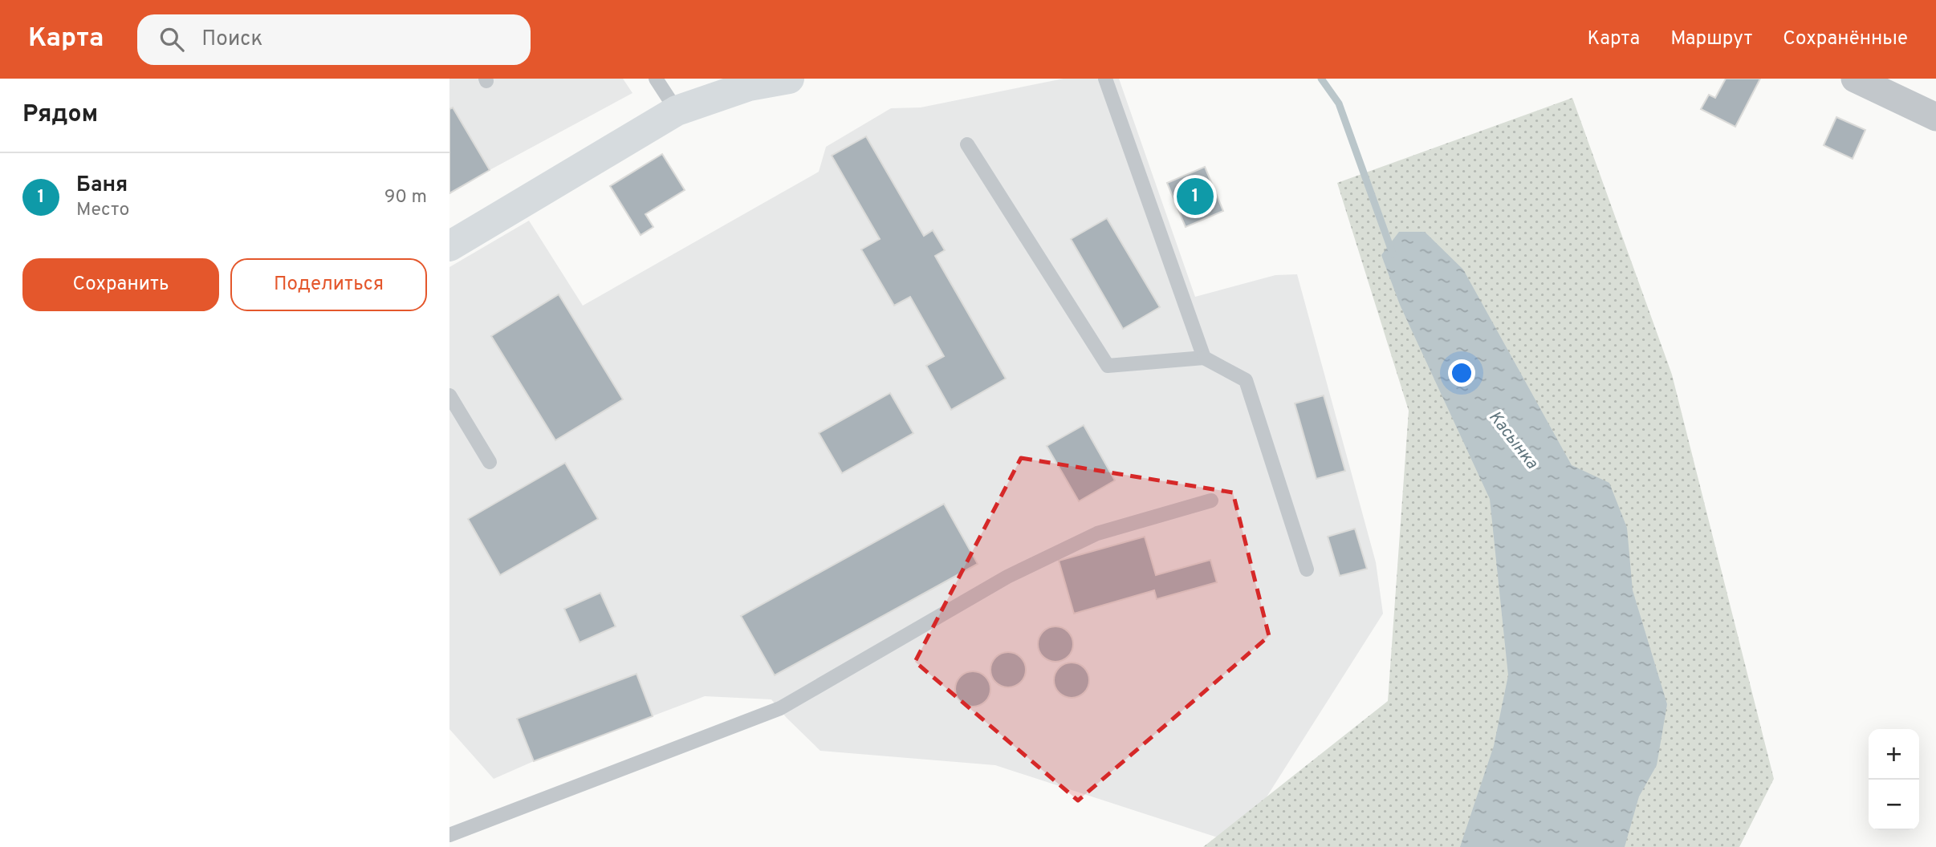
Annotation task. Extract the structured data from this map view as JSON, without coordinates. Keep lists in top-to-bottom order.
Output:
{
  "water": ["Касынка"],
  "page": {
    "header": "Карта",
    "search": "Поиск",
    "nav": ["Карта", "Маршрут", "Сохранённые"],
    "heading": "Рядом",
    "list": [
      {
        "mark": "1",
        "name": "Баня",
        "note": "Место",
        "value": "90 m"
      }
    ],
    "pins": "1",
    "buttons": ["Сохранить", "Поделиться"],
    "map_buttons": ["+", "−"]
  }
}
